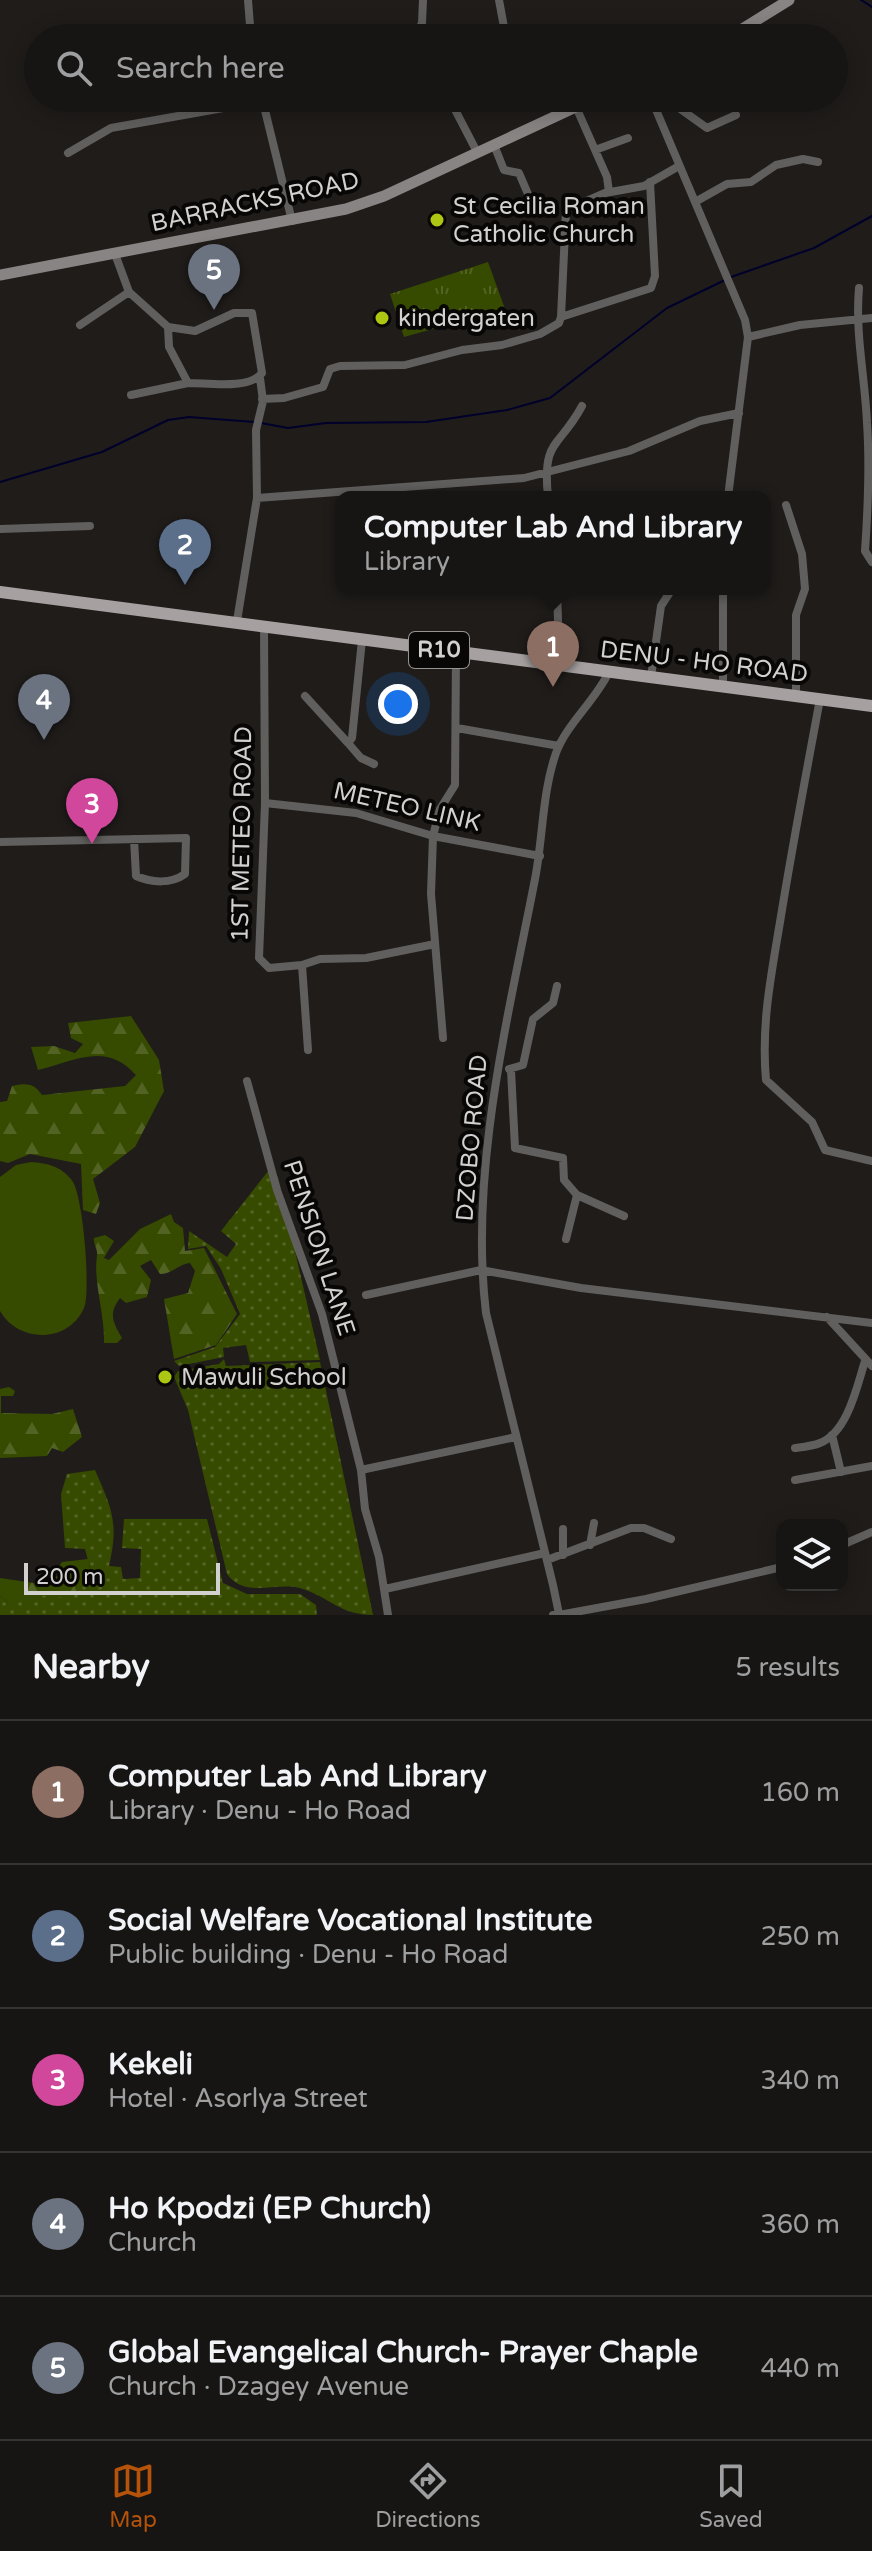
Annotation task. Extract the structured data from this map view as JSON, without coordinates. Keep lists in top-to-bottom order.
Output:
{
  "streets": {
    "main road": ["R10", "DENU - HO ROAD"],
    "street": [
      "BARRACKS ROAD",
      "METEO LINK",
      "1ST METEO ROAD",
      "DZOBO ROAD",
      "PENSION LANE"
    ]
  },
  "crossings": [
    ["DENU - HO ROAD", "1ST METEO ROAD"],
    ["DENU - HO ROAD", "DZOBO ROAD"],
    ["METEO LINK", "1ST METEO ROAD"],
    ["METEO LINK", "DZOBO ROAD"]
  ],
  "places": ["St Cecilia Roman Catholic Church", "kindergaten", "Mawuli School"],
  "scale_bar": "200 m",
  "page": {
    "search": "Search here",
    "pins": [
      "5",
      "2",
      "1",
      "4",
      "3"
    ],
    "popup": ["Computer Lab And Library", "Library"],
    "scale": "200 m",
    "heading": ["Nearby", "5 results"],
    "list": [
      {
        "mark": "1",
        "name": "Computer Lab And Library",
        "note": "Library · Denu - Ho Road",
        "value": "160 m"
      },
      {
        "mark": "2",
        "name": "Social Welfare Vocational Institute",
        "note": "Public building · Denu - Ho Road",
        "value": "250 m"
      },
      {
        "mark": "3",
        "name": "Kekeli",
        "note": "Hotel · Asorlya Street",
        "value": "340 m"
      },
      {
        "mark": "4",
        "name": "Ho Kpodzi (EP Church)",
        "note": "Church",
        "value": "360 m"
      },
      {
        "mark": "5",
        "name": "Global Evangelical Church- Prayer Chaple",
        "note": "Church · Dzagey Avenue",
        "value": "440 m"
      }
    ],
    "nav": ["Map", "Directions", "Saved"]
  }
}
